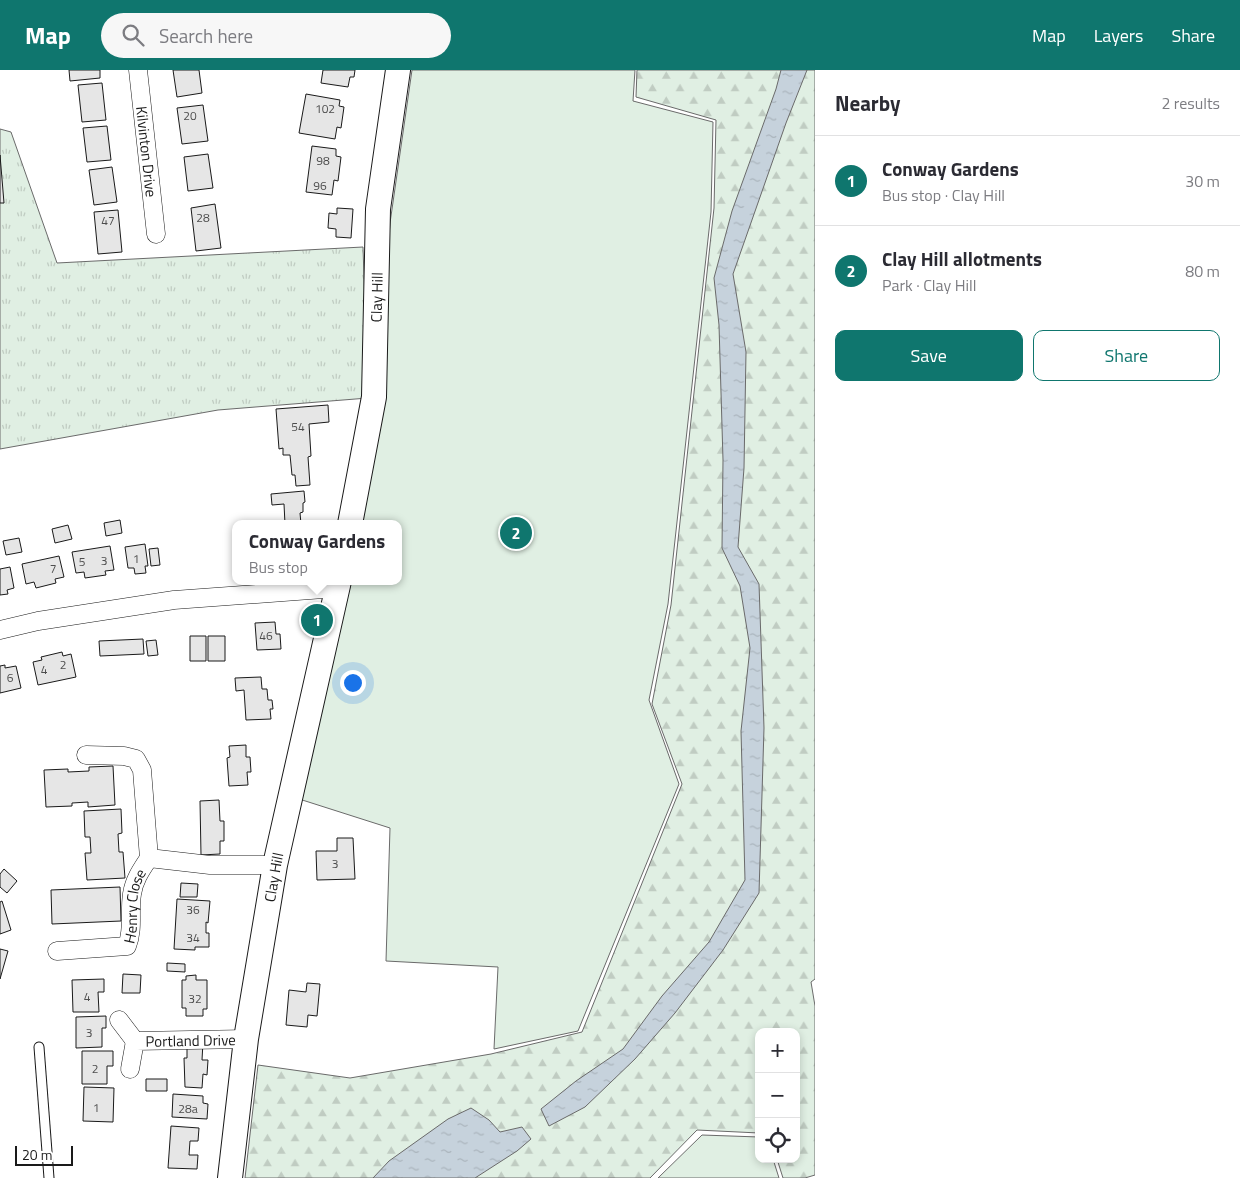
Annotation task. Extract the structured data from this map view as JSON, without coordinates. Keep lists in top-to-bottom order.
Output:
{
  "streets": {
    "street": [
      "Kilvinton Drive",
      "Clay Hill",
      "Henry Close",
      "Portland Drive"
    ]
  },
  "crossings": [
    ["Clay Hill", "Henry Close"],
    ["Clay Hill", "Portland Drive"]
  ],
  "house_numbers": [
    "102",
    "20",
    "98",
    "96",
    "28",
    "47",
    "54",
    "1",
    "3",
    "5",
    "7",
    "46",
    "2",
    "4",
    "6",
    "3",
    "36",
    "34",
    "4",
    "32",
    "3",
    "2",
    "1",
    "28a"
  ],
  "scale_bar": "20 m",
  "page": {
    "header": "Map",
    "search": "Search here",
    "nav": ["Map", "Layers", "Share"],
    "heading": ["Nearby", "2 results"],
    "list": [
      {
        "mark": "1",
        "name": "Conway Gardens",
        "note": "Bus stop · Clay Hill",
        "value": "30 m"
      },
      {
        "mark": "2",
        "name": "Clay Hill allotments",
        "note": "Park · Clay Hill",
        "value": "80 m"
      }
    ],
    "buttons": ["Save", "Share"],
    "pins": ["2", "1"],
    "popup": ["Conway Gardens", "Bus stop"],
    "map_buttons": ["+", "−"],
    "scale": "20 m"
  }
}
